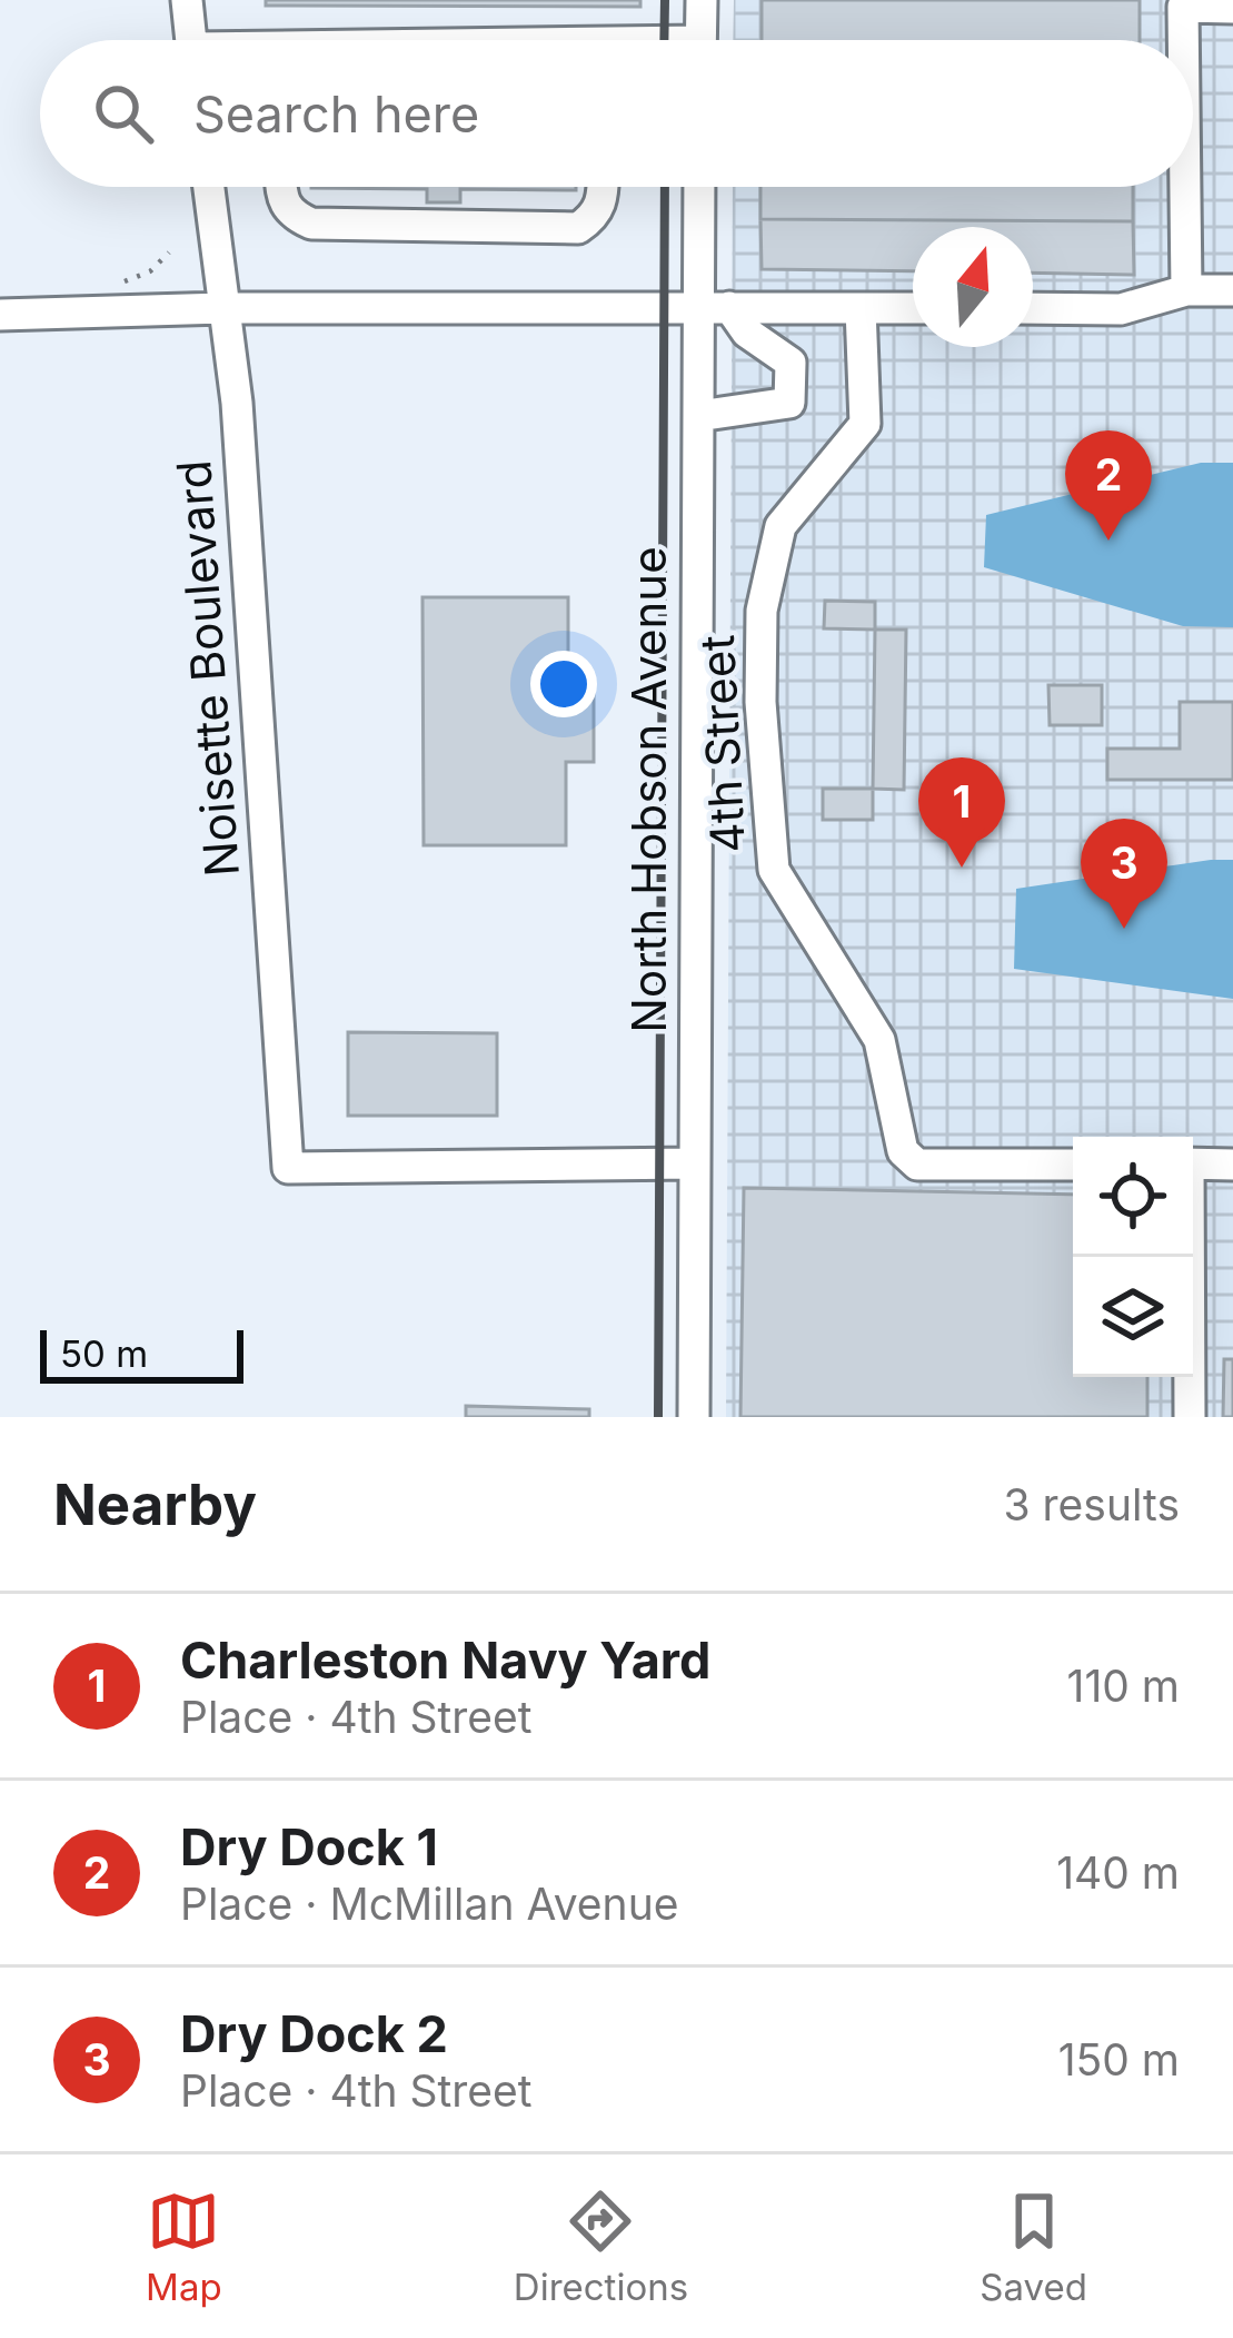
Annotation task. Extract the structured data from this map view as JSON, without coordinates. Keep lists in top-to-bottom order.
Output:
{
  "streets": {
    "street": ["Noisette Boulevard", "4th Street", "North Hobson Avenue"]
  },
  "crossings": [
    ["Noisette Boulevard", "North Hobson Avenue"]
  ],
  "scale_bar": "50 m",
  "north": "top",
  "page": {
    "search": "Search here",
    "pins": ["2", "1", "3"],
    "scale": "50 m",
    "heading": ["Nearby", "3 results"],
    "list": [
      {
        "mark": "1",
        "name": "Charleston Navy Yard",
        "note": "Place · 4th Street",
        "value": "110 m"
      },
      {
        "mark": "2",
        "name": "Dry Dock 1",
        "note": "Place · McMillan Avenue",
        "value": "140 m"
      },
      {
        "mark": "3",
        "name": "Dry Dock 2",
        "note": "Place · 4th Street",
        "value": "150 m"
      }
    ],
    "nav": ["Map", "Directions", "Saved"]
  }
}
